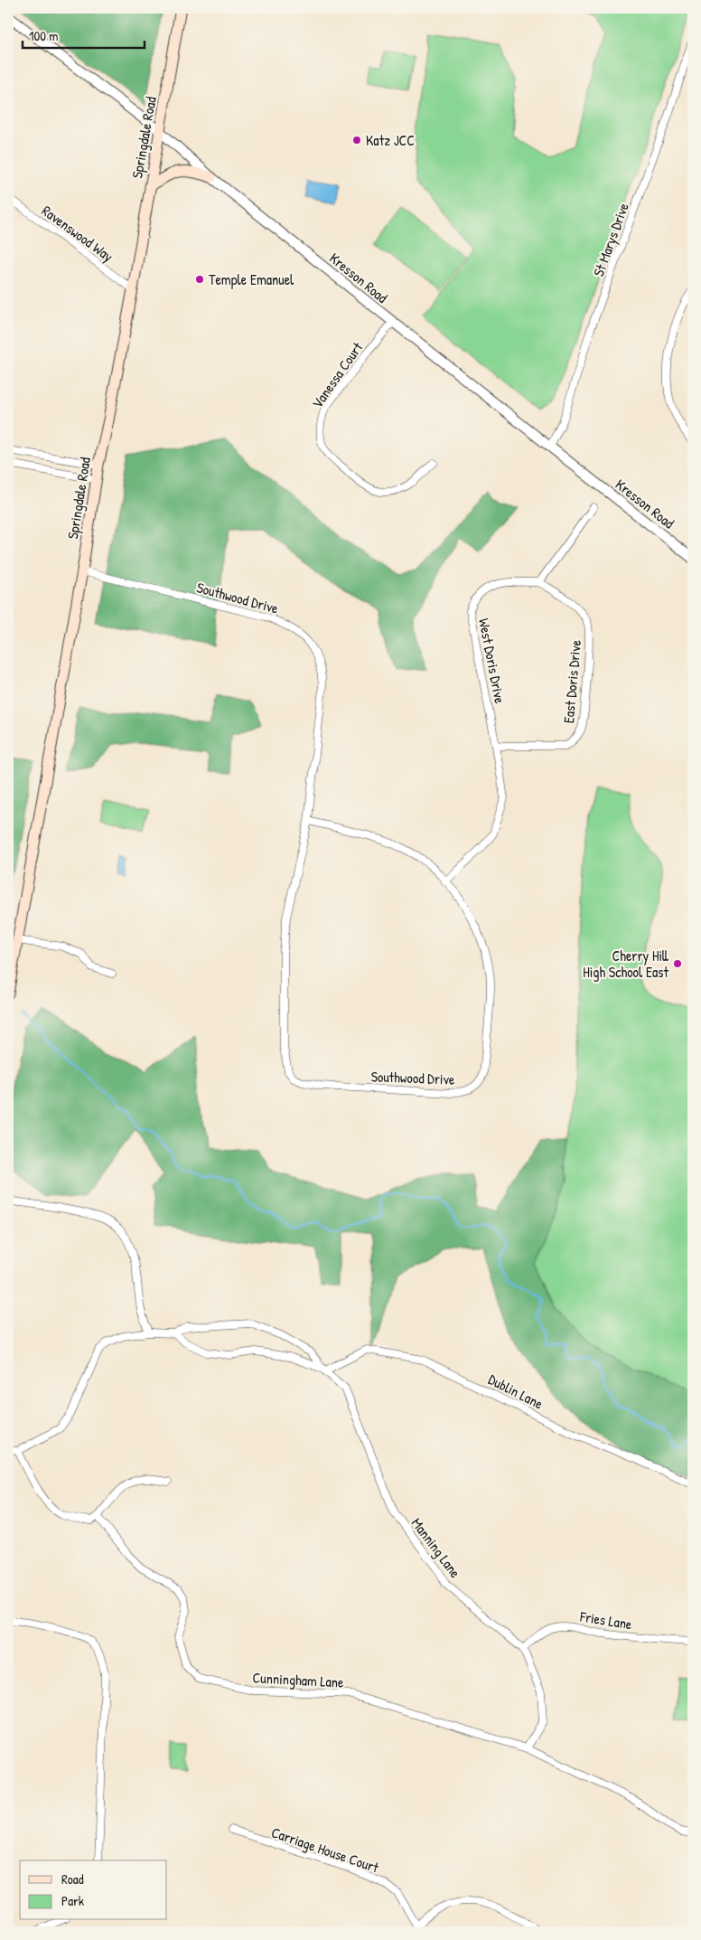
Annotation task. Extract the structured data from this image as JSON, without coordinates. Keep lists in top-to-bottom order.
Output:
{
  "streets": {
    "main road": ["Springdale Road"],
    "street": [
      "Ravenswood Way",
      "St Marys Drive",
      "Kresson Road",
      "Vanessa Court",
      "Southwood Drive",
      "West Doris Drive",
      "East Doris Drive",
      "Dublin Lane",
      "Manning Lane",
      "Fries Lane",
      "Cunningham Lane",
      "Carriage House Court"
    ]
  },
  "crossings": [
    ["Springdale Road", "Ravenswood Way"],
    ["Springdale Road", "Kresson Road"],
    ["Springdale Road", "Southwood Drive"],
    ["St Marys Drive", "Kresson Road"],
    ["Kresson Road", "Vanessa Court"],
    ["West Doris Drive", "East Doris Drive"],
    ["Dublin Lane", "Manning Lane"],
    ["Manning Lane", "Fries Lane"],
    ["Manning Lane", "Cunningham Lane"]
  ],
  "places": ["Katz JCC", "Temple Emanuel", "Cherry Hill High School East"],
  "legend": ["Road", "Park"],
  "scale_bar": "100 m"
}
